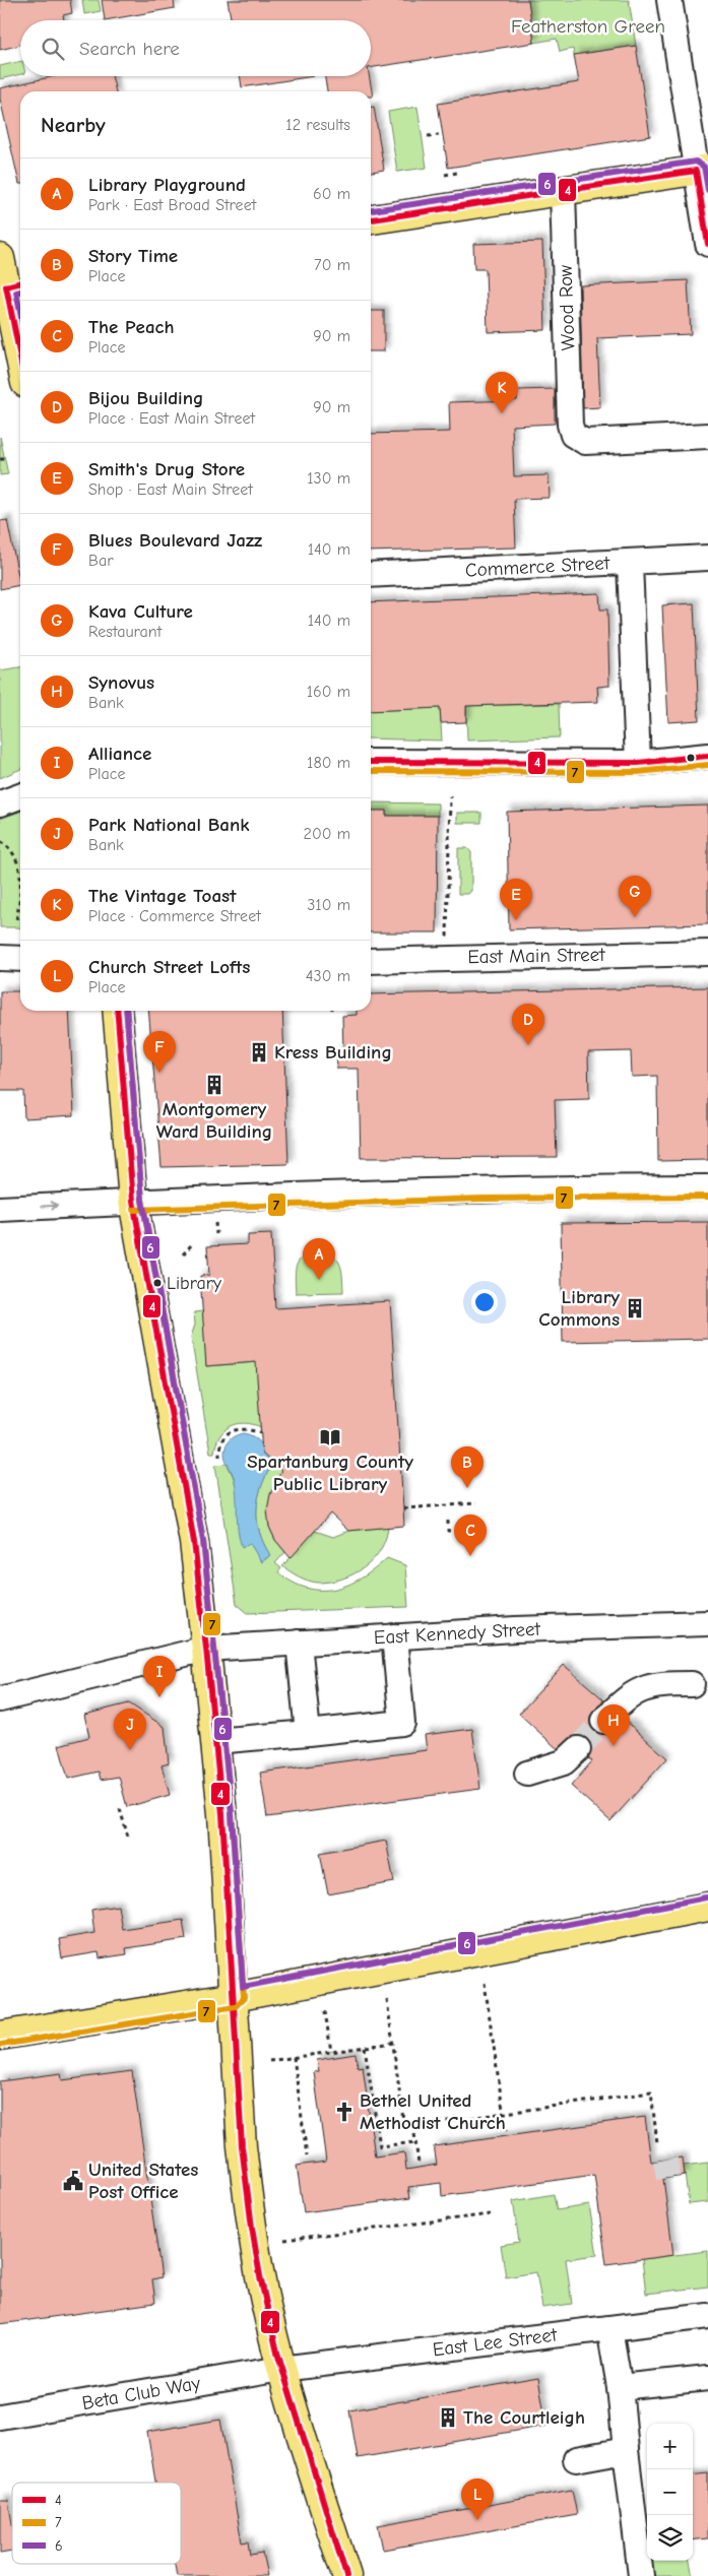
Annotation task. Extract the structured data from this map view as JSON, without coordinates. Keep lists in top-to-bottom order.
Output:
{
  "streets": {
    "street": [
      "Wood Row",
      "Commerce Street",
      "East Main Street",
      "East Kennedy Street",
      "East Lee Street",
      "Beta Club Way"
    ]
  },
  "crossings": [
    ["East Lee Street", "Beta Club Way"]
  ],
  "parks": ["Featherston Green"],
  "places": {
    "building": [
      "Kress Building",
      "Montgomery Ward Building",
      "Library Commons",
      "The Courtleigh"
    ],
    "other": ["Library"],
    "library": ["Spartanburg County Public Library"],
    "church": ["Bethel United Methodist Church"],
    "public building": ["United States Post Office"]
  },
  "lines": ["transit line 6", "transit line 4", "transit line 7"],
  "legend": ["4", "7", "6"],
  "page": {
    "search": "Search here",
    "heading": ["Nearby", "12 results"],
    "list": [
      {
        "mark": "A",
        "name": "Library Playground",
        "note": "Park · East Broad Street",
        "value": "60 m"
      },
      {
        "mark": "B",
        "name": "Story Time",
        "note": "Place",
        "value": "70 m"
      },
      {
        "mark": "C",
        "name": "The Peach",
        "note": "Place",
        "value": "90 m"
      },
      {
        "mark": "D",
        "name": "Bijou Building",
        "note": "Place · East Main Street",
        "value": "90 m"
      },
      {
        "mark": "E",
        "name": "Smith's Drug Store",
        "note": "Shop · East Main Street",
        "value": "130 m"
      },
      {
        "mark": "F",
        "name": "Blues Boulevard Jazz",
        "note": "Bar",
        "value": "140 m"
      },
      {
        "mark": "G",
        "name": "Kava Culture",
        "note": "Restaurant",
        "value": "140 m"
      },
      {
        "mark": "H",
        "name": "Synovus",
        "note": "Bank",
        "value": "160 m"
      },
      {
        "mark": "I",
        "name": "Alliance",
        "note": "Place",
        "value": "180 m"
      },
      {
        "mark": "J",
        "name": "Park National Bank",
        "note": "Bank",
        "value": "200 m"
      },
      {
        "mark": "K",
        "name": "The Vintage Toast",
        "note": "Place · Commerce Street",
        "value": "310 m"
      },
      {
        "mark": "L",
        "name": "Church Street Lofts",
        "note": "Place",
        "value": "430 m"
      }
    ],
    "pins": [
      "K",
      "G",
      "E",
      "D",
      "F",
      "A",
      "B",
      "C",
      "I",
      "H",
      "J",
      "L"
    ],
    "map_buttons": ["+", "−"]
  }
}
